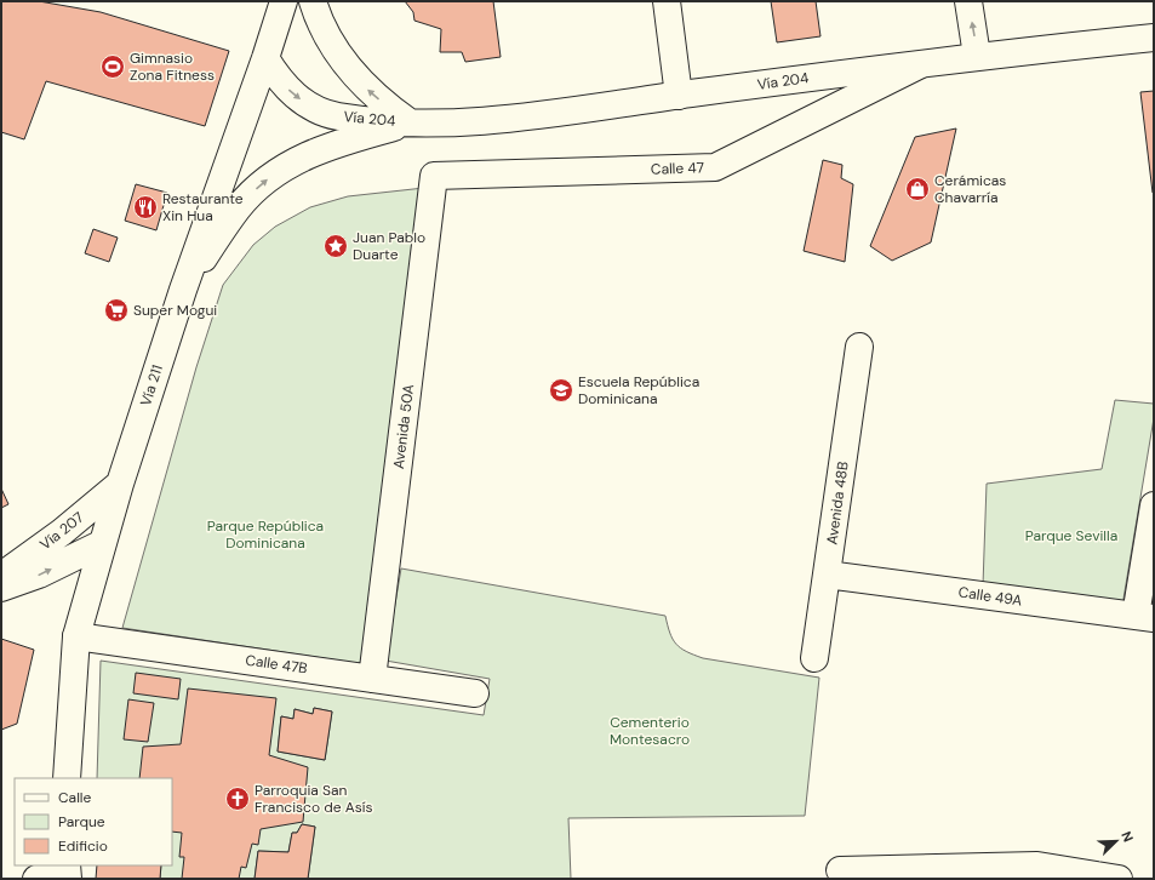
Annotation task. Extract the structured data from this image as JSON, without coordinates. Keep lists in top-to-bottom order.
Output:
{
  "streets": {
    "main road": [
      "Vía 204",
      "Calle 47",
      "Vía 211",
      "Avenida 50A",
      "Avenida 48B",
      "Vía 207",
      "Calle 49A",
      "Calle 47B"
    ]
  },
  "crossings": [
    ["Vía 204", "Calle 47"],
    ["Vía 204", "Vía 211"],
    ["Calle 47", "Avenida 50A"],
    ["Vía 211", "Vía 207"],
    ["Vía 211", "Calle 47B"],
    ["Avenida 50A", "Calle 47B"],
    ["Avenida 48B", "Calle 49A"]
  ],
  "parks": ["Parque República Dominicana", "Parque Sevilla", "Cementerio Montesacro"],
  "places": {
    "sports": ["Gimnasio Zona Fitness"],
    "shop": ["Cerámicas Chavarría"],
    "restaurant": ["Restaurante Xin Hua"],
    "place": ["Juan Pablo Duarte"],
    "supermarket": ["Super Mogui"],
    "school or university": ["Escuela República Dominicana"],
    "church": ["Parroquia San Francisco de Asís"]
  },
  "legend": ["Calle", "Parque", "Edificio"],
  "north": "top right"
}
